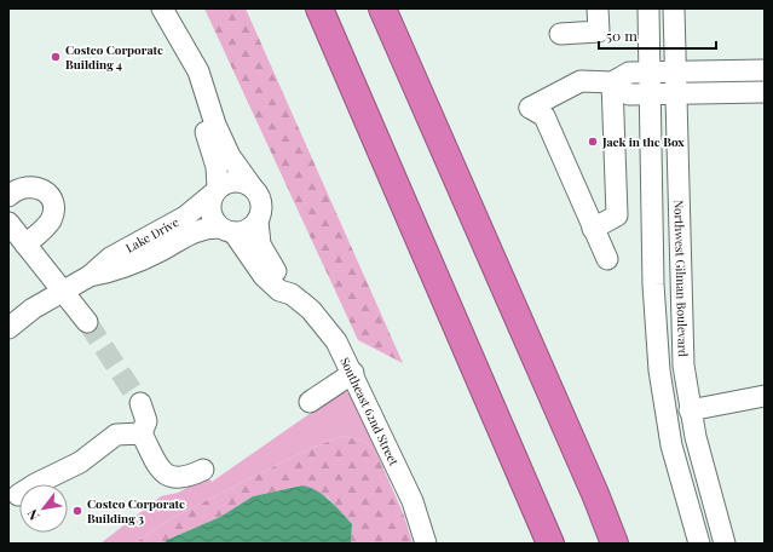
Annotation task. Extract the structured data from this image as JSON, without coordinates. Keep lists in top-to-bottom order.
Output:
{
  "streets": {
    "street": ["Lake Drive", "Northwest Gilman Boulevard", "Southeast 62nd Street"]
  },
  "crossings": [
    ["Lake Drive", "Southeast 62nd Street"]
  ],
  "places": ["Costco Corporate Building 4", "Jack in the Box", "Costco Corporate Building 3"],
  "scale_bar": "50 m",
  "north": "bottom left"
}
